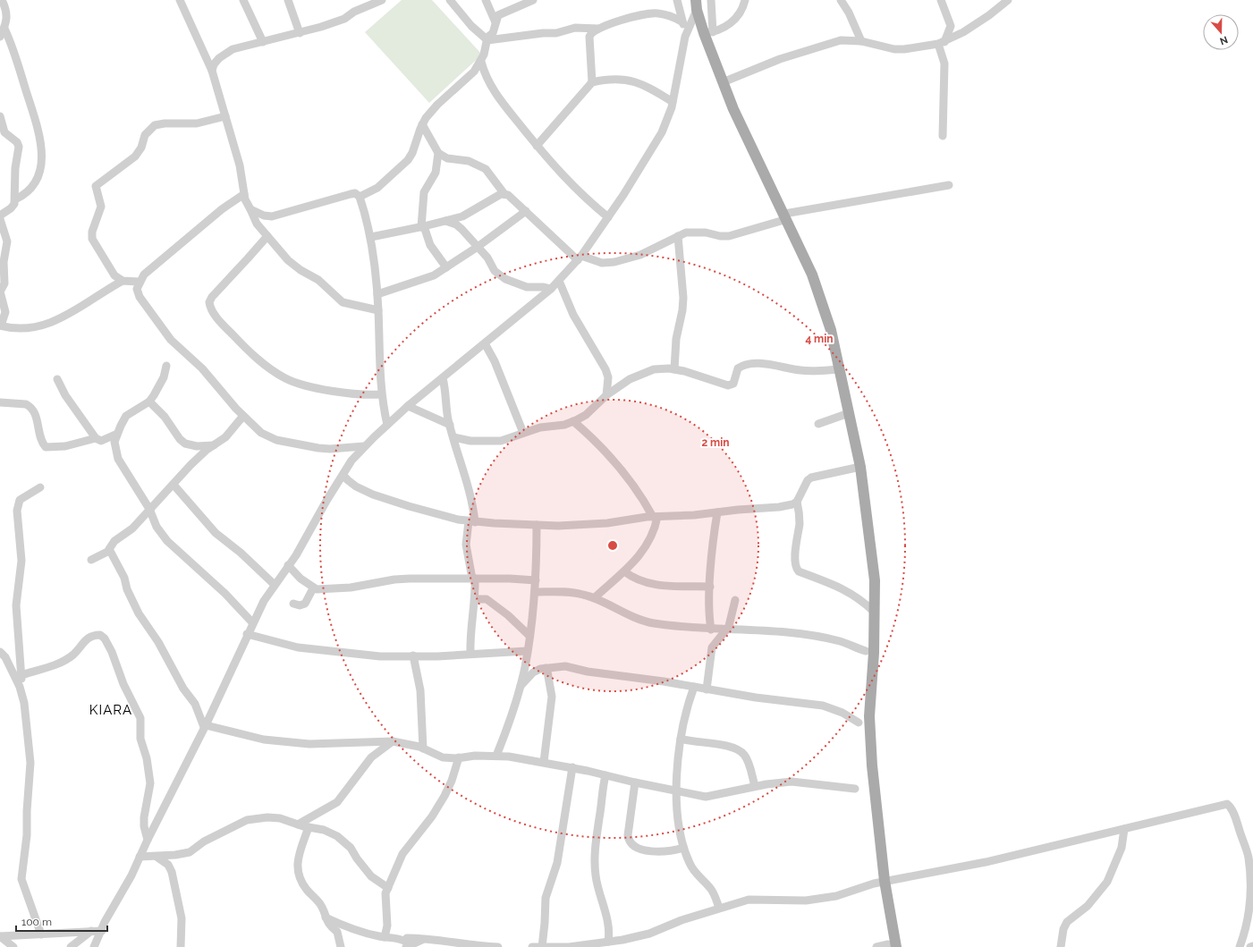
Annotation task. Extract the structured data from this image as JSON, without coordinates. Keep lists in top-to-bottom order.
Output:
{
  "districts": ["KIARA"],
  "scale_bar": "100 m",
  "north": "bottom",
  "rings": ["4 min", "2 min"]
}
